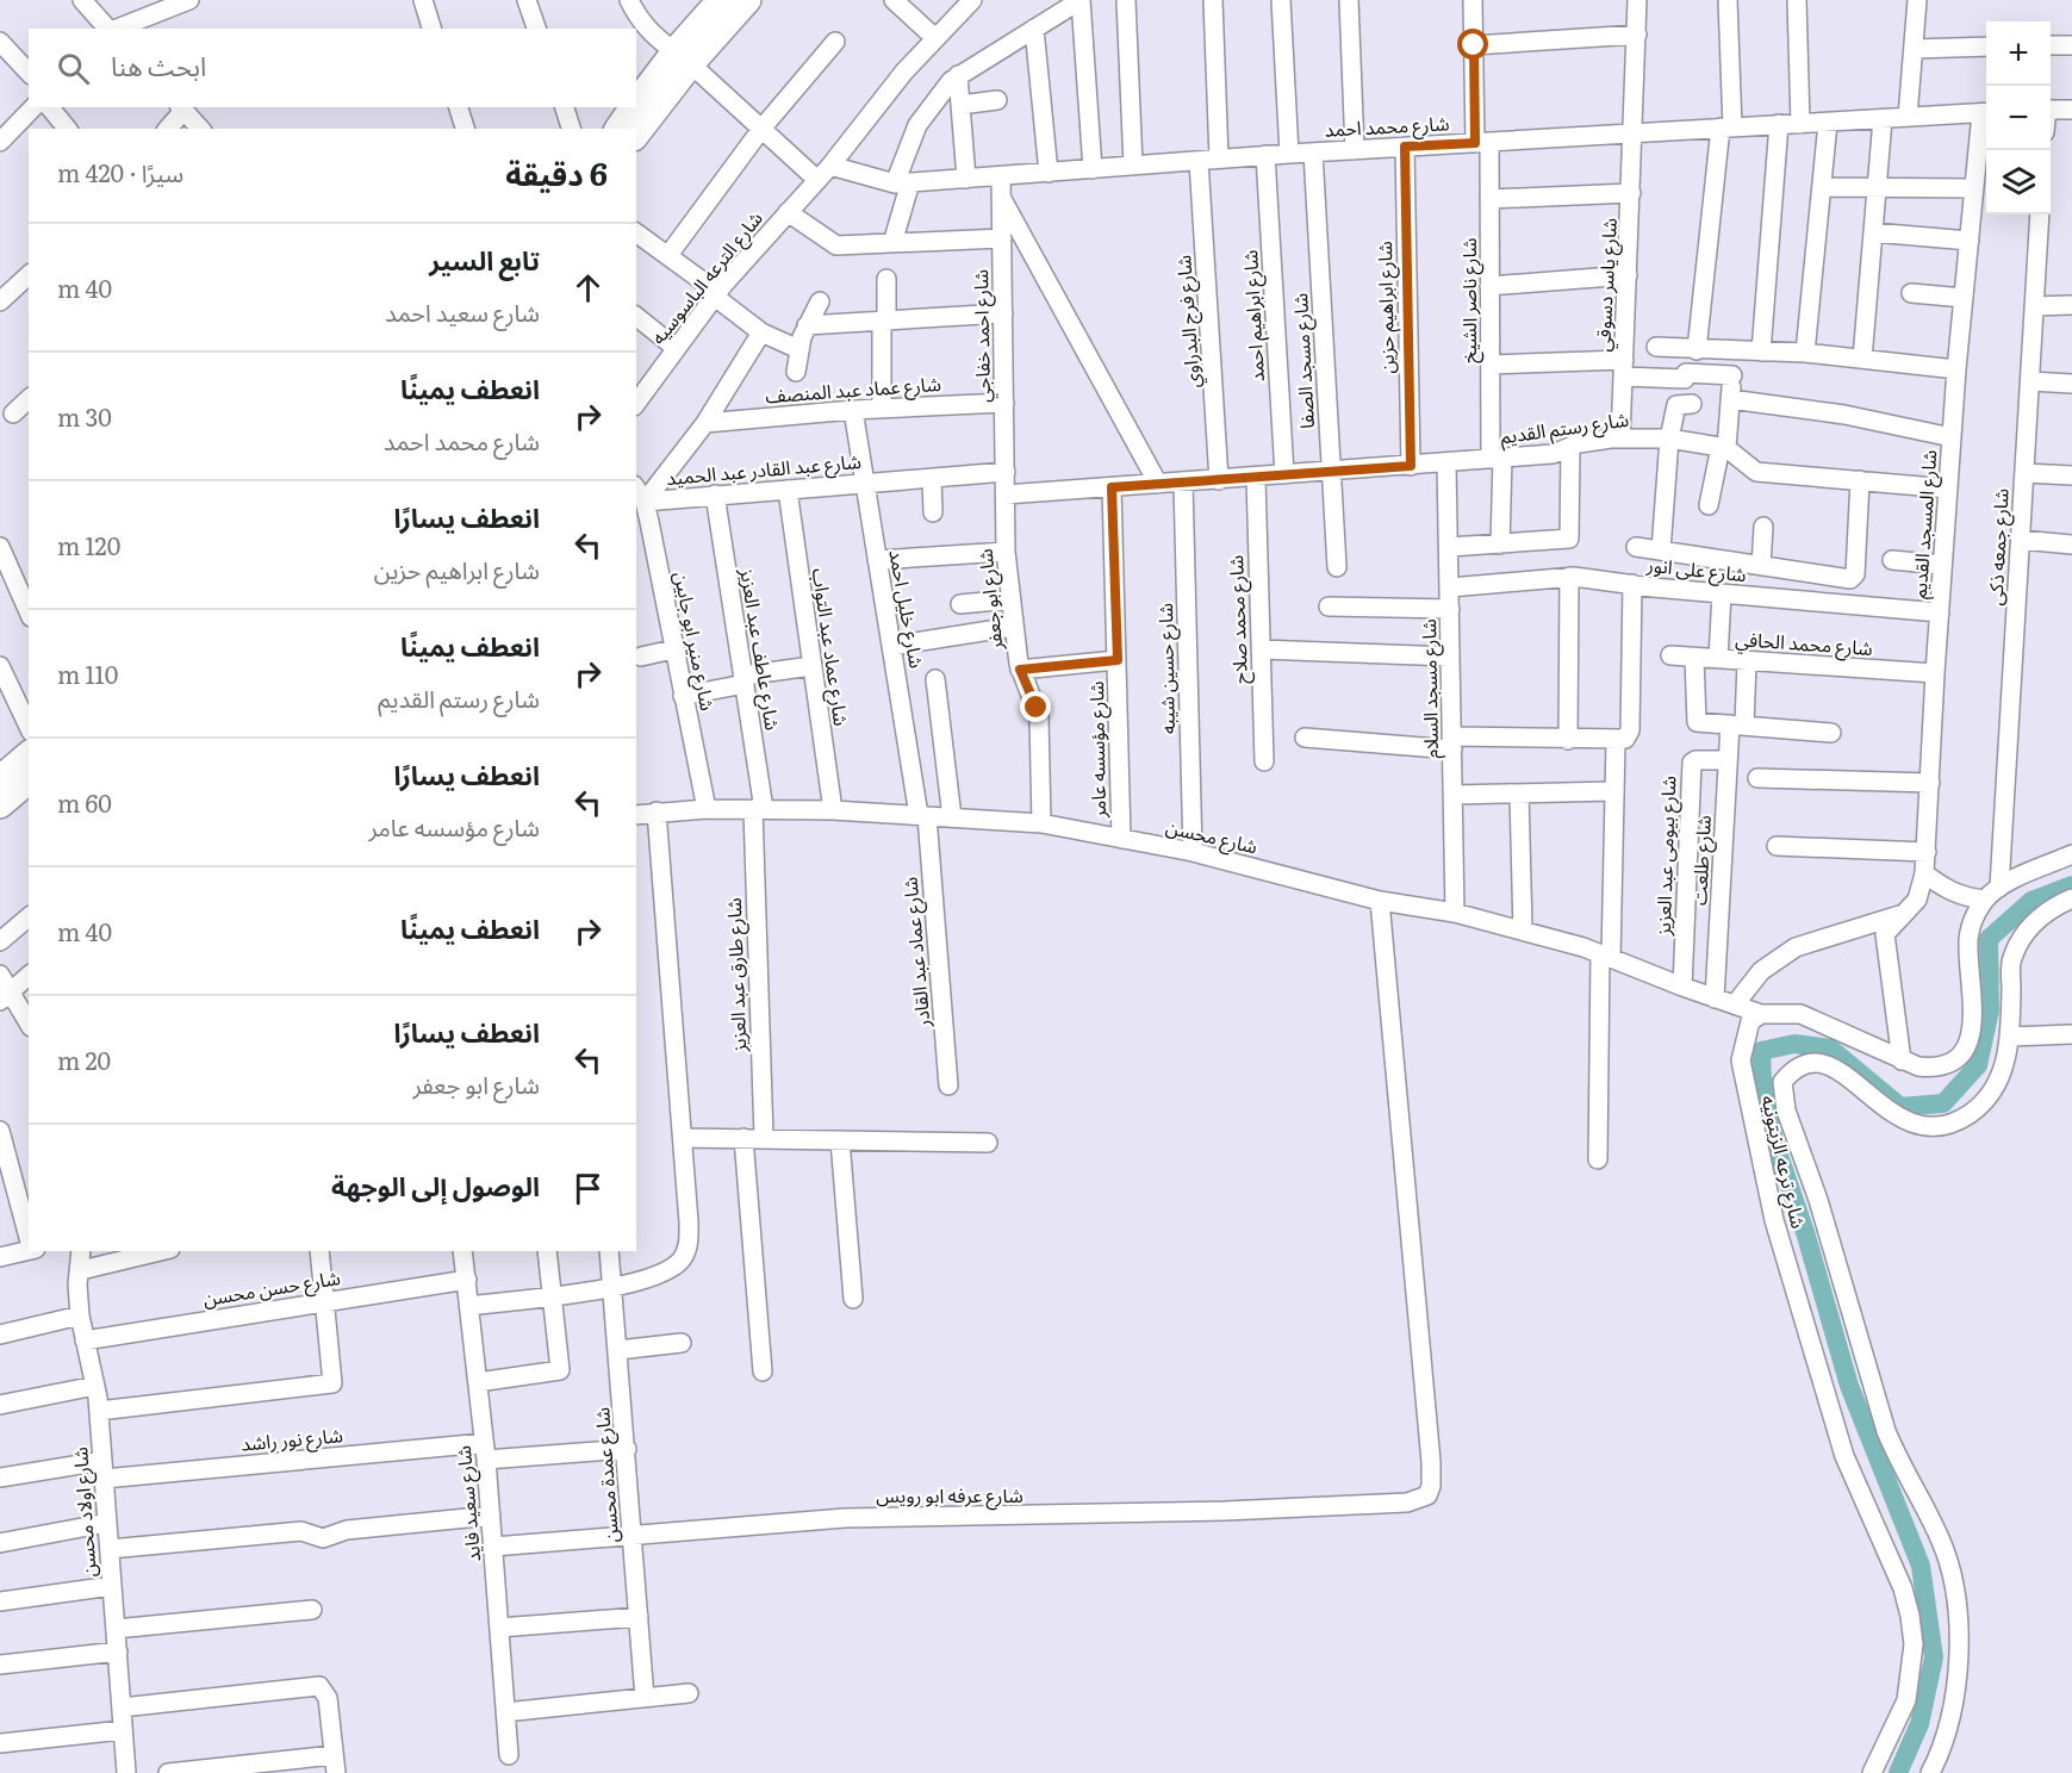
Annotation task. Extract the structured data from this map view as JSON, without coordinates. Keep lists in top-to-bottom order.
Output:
{
  "streets": {
    "street": [
      "شارع محمد احمد",
      "شارع الترعه الباسوسيه",
      "شارع ياسر دسوقي",
      "شارع ناصر الشيخ",
      "شارع ابراهيم حزين",
      "شارع ابراهيم احمد",
      "شارع فرج البدراوي",
      "شارع احمد خفاجي",
      "شارع مسجد الصفا",
      "شارع عماد عبد المنصف",
      "شارع رستم القديم",
      "شارع عبد القادر عبد الحميد",
      "شارع المسجد القديم",
      "شارع جمعه ذكى",
      "شارع على انور",
      "شارع ابو جعفر",
      "شارع خليل احمد",
      "شارع محمد صلاح",
      "شارع منير ابو جابين",
      "شارع محمد الحافي",
      "شارع عماد عبد التواب",
      "شارع عاطف عبد العزيز",
      "شارع حسين شيبه",
      "شارع مسجد السلام",
      "شارع مؤسسه عامر",
      "شارع محسن",
      "شارع بيومى عبد العزيز",
      "شارع طلعت",
      "شارع عماد عبد القادر",
      "شارع طارق عبد العزيز",
      "شارع ترعه الزيتونيه",
      "شارع حسن محسن",
      "شارع نور راشد",
      "شارع عمدة محسن",
      "شارع عرفه ابو رويس",
      "شارع سعيد فايد",
      "شارع اولاد محسن"
    ]
  },
  "crossings": [
    ["شارع محمد احمد", "شارع الترعه الباسوسيه"],
    ["شارع محمد احمد", "شارع ياسر دسوقي"],
    ["شارع محمد احمد", "شارع ناصر الشيخ"],
    ["شارع محمد احمد", "شارع ابراهيم حزين"],
    ["شارع محمد احمد", "شارع ابراهيم احمد"],
    ["شارع محمد احمد", "شارع فرج البدراوي"],
    ["شارع محمد احمد", "شارع احمد خفاجي"],
    ["شارع محمد احمد", "شارع مسجد الصفا"],
    ["شارع محمد احمد", "شارع المسجد القديم"],
    ["شارع ياسر دسوقي", "شارع رستم القديم"],
    ["شارع ناصر الشيخ", "شارع رستم القديم"],
    ["شارع ابراهيم حزين", "شارع رستم القديم"],
    ["شارع ابراهيم احمد", "شارع رستم القديم"],
    ["شارع فرج البدراوي", "شارع رستم القديم"],
    ["شارع احمد خفاجي", "شارع عماد عبد المنصف"],
    ["شارع احمد خفاجي", "شارع رستم القديم"],
    ["شارع احمد خفاجي", "شارع عبد القادر عبد الحميد"],
    ["شارع احمد خفاجي", "شارع ابو جعفر"],
    ["شارع مسجد الصفا", "شارع رستم القديم"],
    ["شارع عماد عبد المنصف", "شارع عبد القادر عبد الحميد"],
    ["شارع عماد عبد المنصف", "شارع خليل احمد"],
    ["شارع رستم القديم", "شارع المسجد القديم"],
    ["شارع رستم القديم", "شارع ابو جعفر"],
    ["شارع رستم القديم", "شارع محمد صلاح"],
    ["شارع رستم القديم", "شارع حسين شيبه"],
    ["شارع رستم القديم", "شارع مسجد السلام"],
    ["شارع رستم القديم", "شارع مؤسسه عامر"],
    ["شارع عبد القادر عبد الحميد", "شارع خليل احمد"],
    ["شارع عبد القادر عبد الحميد", "شارع منير ابو جابين"],
    ["شارع عبد القادر عبد الحميد", "شارع عماد عبد التواب"],
    ["شارع عبد القادر عبد الحميد", "شارع عاطف عبد العزيز"],
    ["شارع المسجد القديم", "شارع على انور"],
    ["شارع المسجد القديم", "شارع محمد الحافي"],
    ["شارع على انور", "شارع مسجد السلام"],
    ["شارع ابو جعفر", "شارع محسن"],
    ["شارع خليل احمد", "شارع محسن"],
    ["شارع خليل احمد", "شارع عماد عبد القادر"],
    ["شارع منير ابو جابين", "شارع محسن"],
    ["شارع محمد الحافي", "شارع طلعت"],
    ["شارع عماد عبد التواب", "شارع محسن"],
    ["شارع عاطف عبد العزيز", "شارع محسن"],
    ["شارع عاطف عبد العزيز", "شارع طارق عبد العزيز"],
    ["شارع حسين شيبه", "شارع محسن"],
    ["شارع مسجد السلام", "شارع محسن"],
    ["شارع مؤسسه عامر", "شارع محسن"],
    ["شارع محسن", "شارع بيومى عبد العزيز"],
    ["شارع محسن", "شارع طلعت"],
    ["شارع محسن", "شارع عماد عبد القادر"],
    ["شارع محسن", "شارع طارق عبد العزيز"],
    ["شارع محسن", "شارع ترعه الزيتونيه"],
    ["شارع محسن", "شارع عرفه ابو رويس"],
    ["شارع بيومى عبد العزيز", "شارع طلعت"],
    ["شارع حسن محسن", "شارع سعيد فايد"],
    ["شارع حسن محسن", "شارع اولاد محسن"],
    ["شارع نور راشد", "شارع عمدة محسن"],
    ["شارع نور راشد", "شارع سعيد فايد"],
    ["شارع نور راشد", "شارع اولاد محسن"],
    ["شارع عمدة محسن", "شارع عرفه ابو رويس"],
    ["شارع عرفه ابو رويس", "شارع سعيد فايد"]
  ],
  "page": {
    "map_buttons": ["+", "−"],
    "search": "ابحث هنا",
    "heading": ["6 دقيقة", "سيرًا · 420 m"],
    "list": [
      ["تابع السير", "شارع سعيد احمد", "40 m"],
      ["انعطف يمينًا", "شارع محمد احمد", "30 m"],
      ["انعطف يسارًا", "شارع ابراهيم حزين", "120 m"],
      ["انعطف يمينًا", "شارع رستم القديم", "110 m"],
      ["انعطف يسارًا", "شارع مؤسسه عامر", "60 m"],
      ["انعطف يمينًا", "40 m"],
      ["انعطف يسارًا", "شارع ابو جعفر", "20 m"],
      "الوصول إلى الوجهة"
    ]
  }
}
